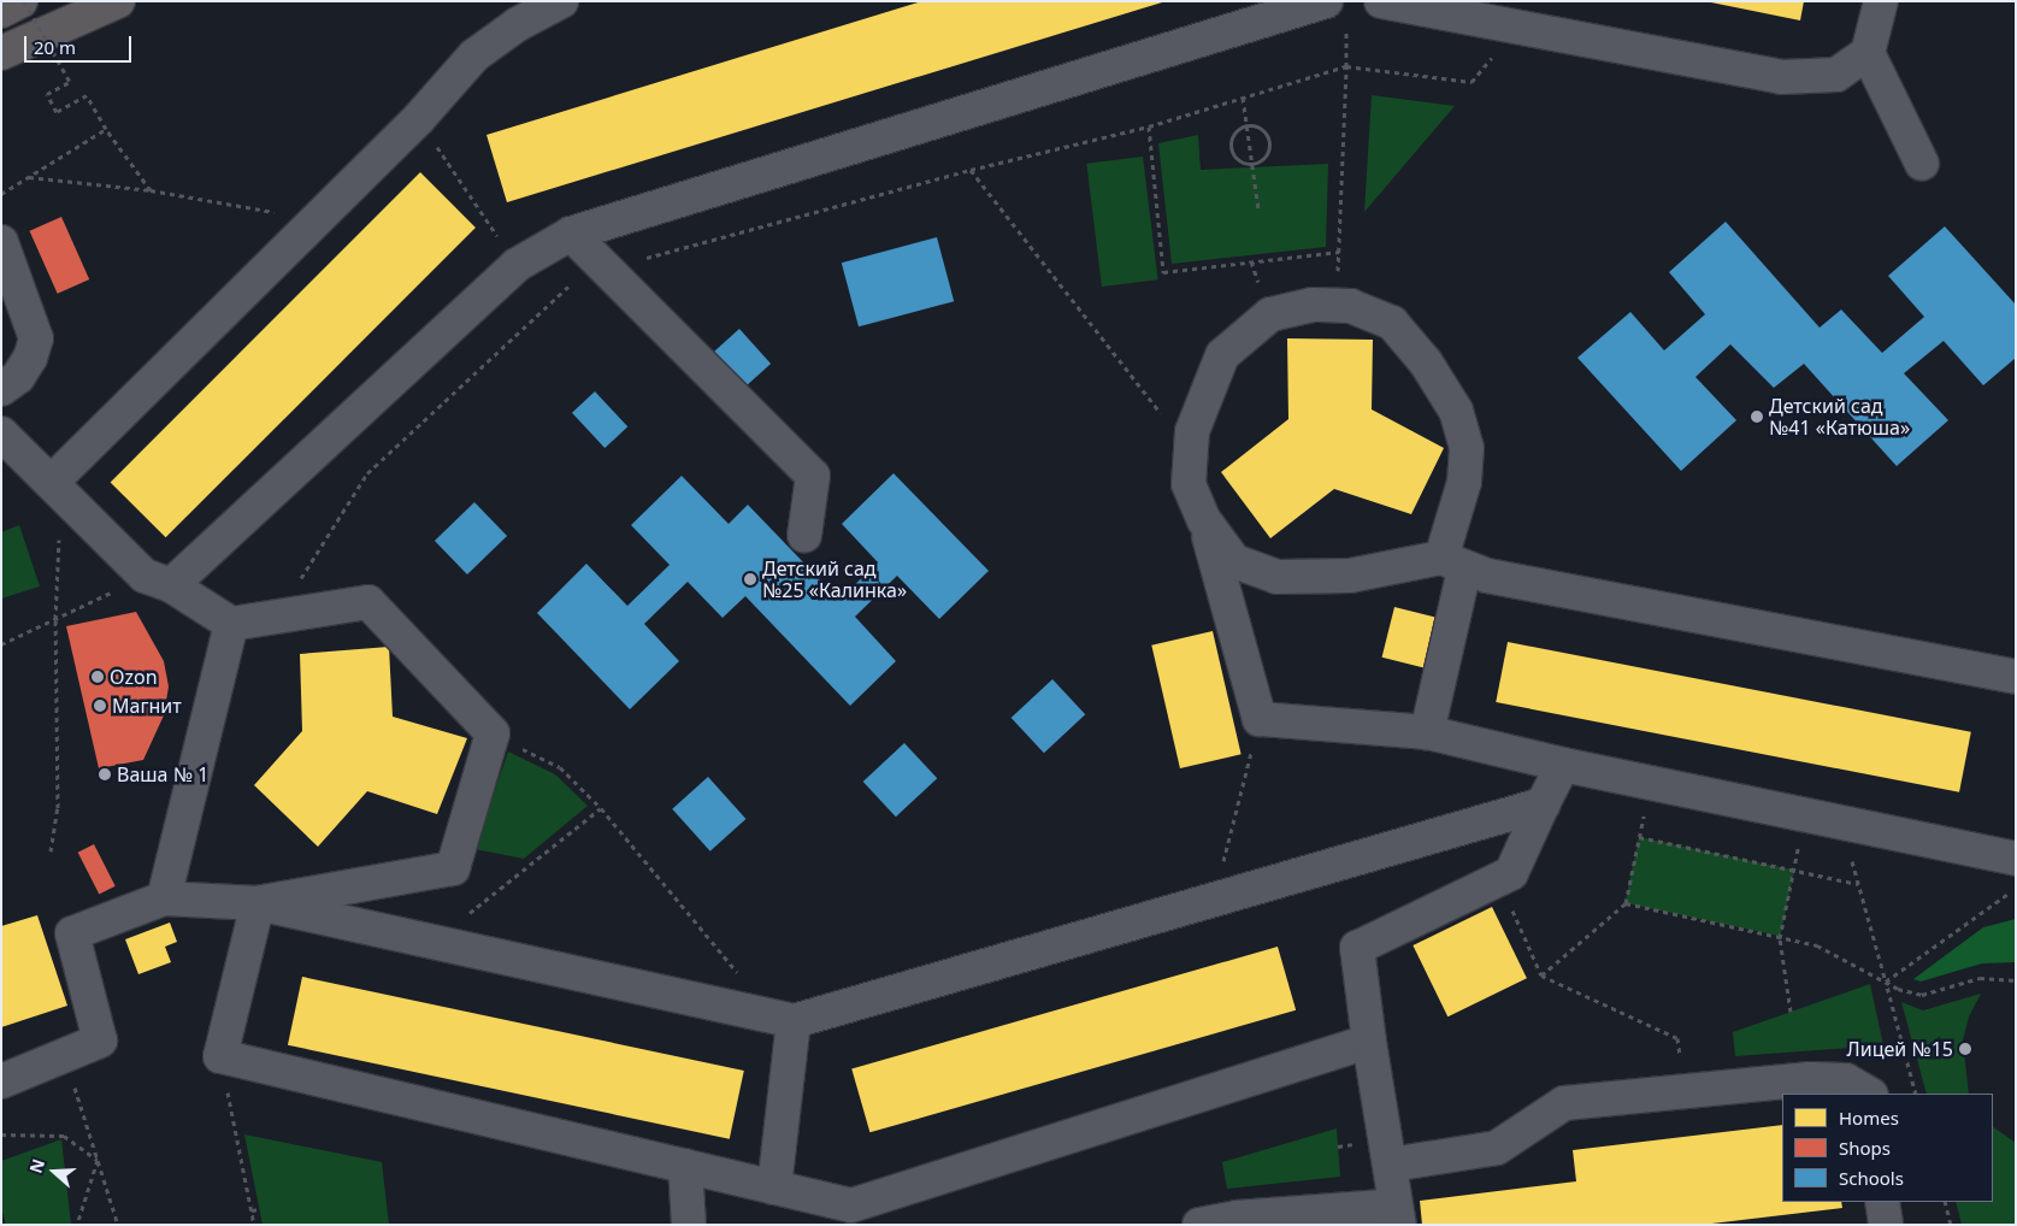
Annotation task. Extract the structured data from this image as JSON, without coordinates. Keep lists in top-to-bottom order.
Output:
{
  "places": [
    "Детский сад №41 «Катюша»",
    "Детский сад №25 «Калинка»",
    "Ozon",
    "Магнит",
    "Ваша № 1",
    "Лицей №15"
  ],
  "legend": ["Homes", "Shops", "Schools"],
  "scale_bar": "20 m",
  "north": "left"
}
